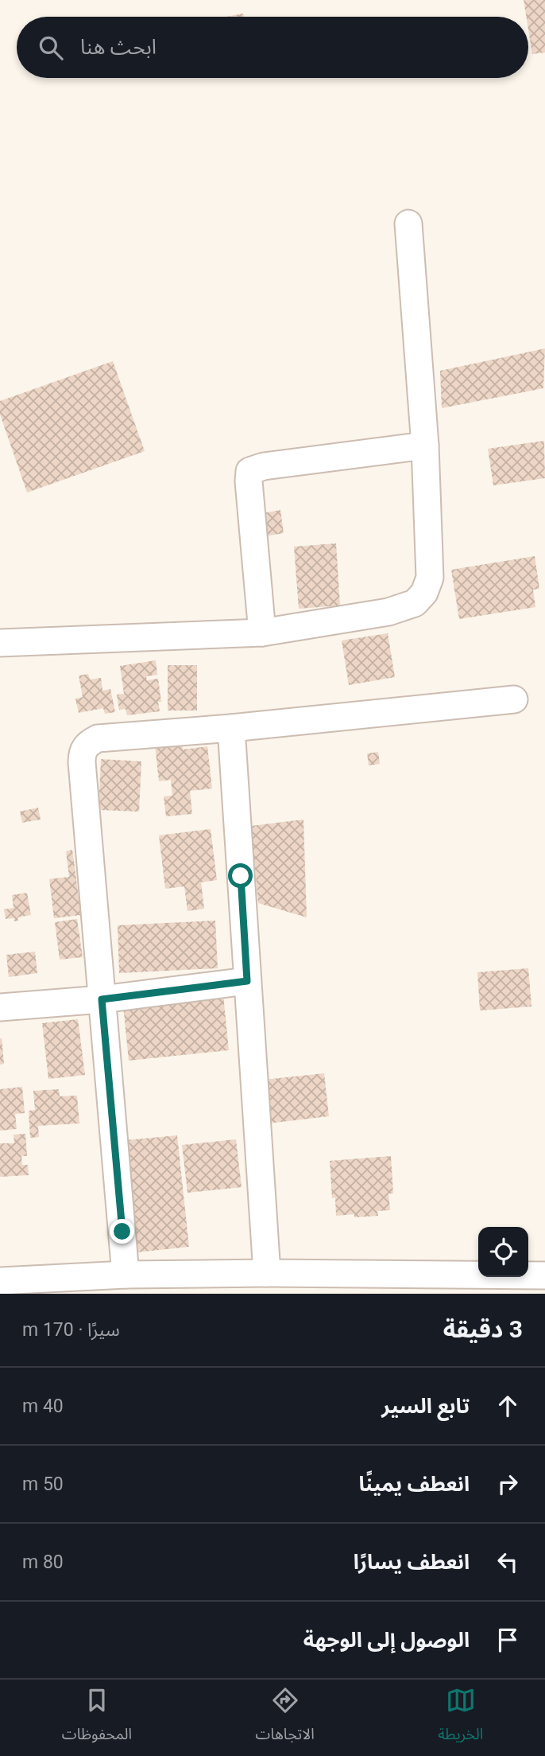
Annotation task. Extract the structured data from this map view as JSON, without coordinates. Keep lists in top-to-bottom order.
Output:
{
  "page": {
    "search": "ابحث هنا",
    "heading": ["3 دقيقة", "سيرًا · 170 m"],
    "list": [
      ["تابع السير", "40 m"],
      ["انعطف يمينًا", "50 m"],
      ["انعطف يسارًا", "80 m"],
      "الوصول إلى الوجهة"
    ],
    "nav": ["الخريطة", "الاتجاهات", "المحفوظات"]
  }
}
